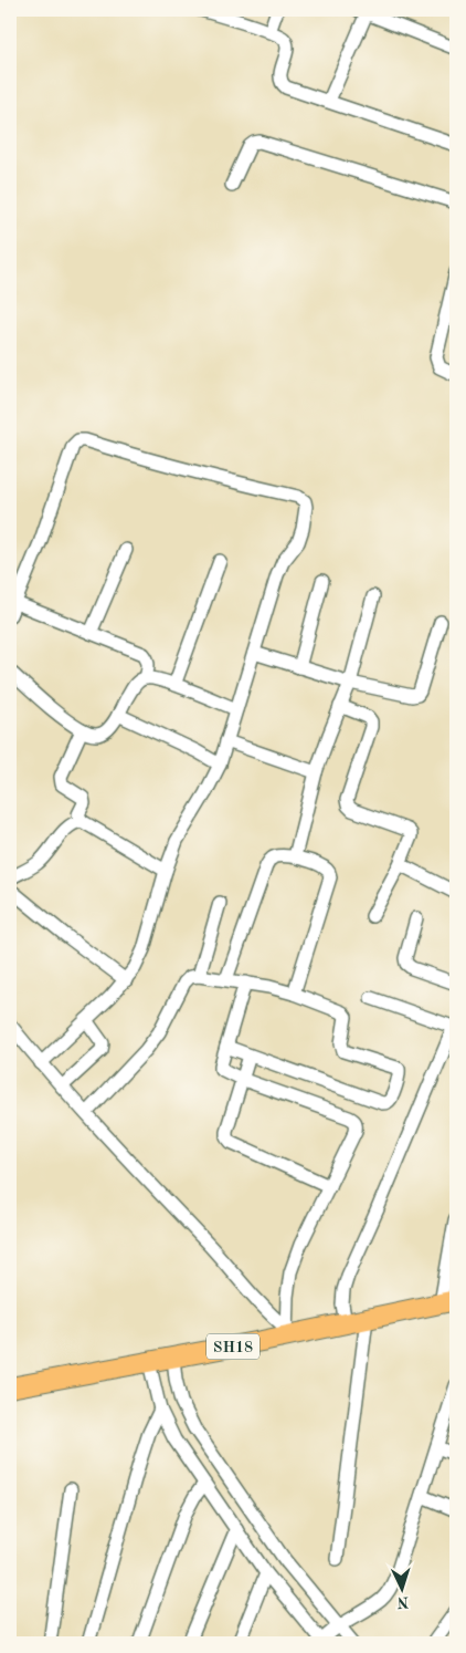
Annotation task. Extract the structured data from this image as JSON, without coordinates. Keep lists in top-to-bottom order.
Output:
{
  "streets": {
    "main road": ["SH18"]
  },
  "north": "bottom"
}
